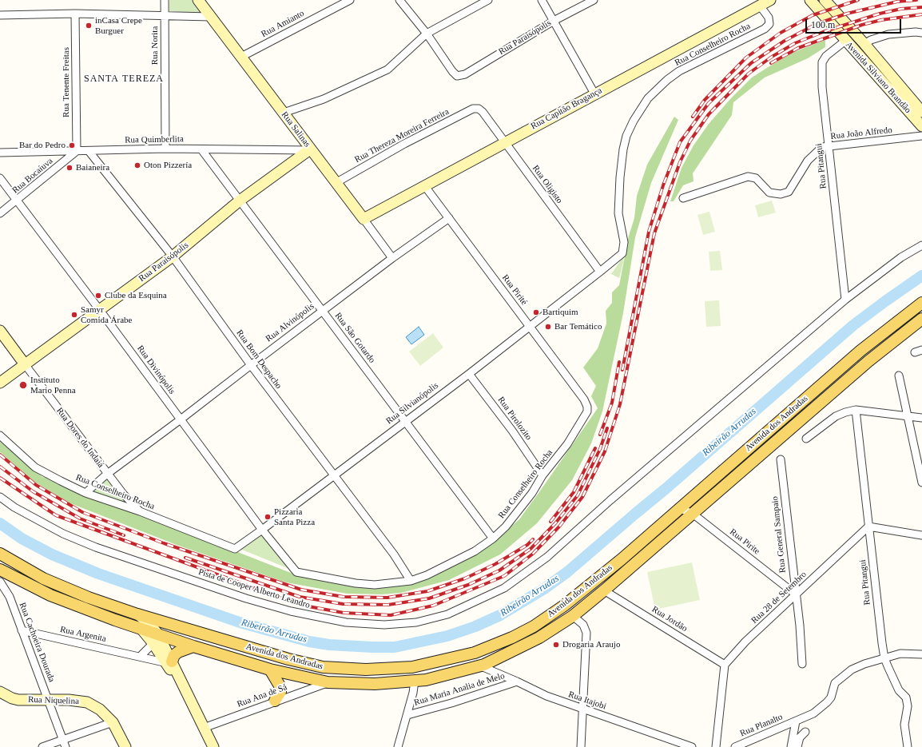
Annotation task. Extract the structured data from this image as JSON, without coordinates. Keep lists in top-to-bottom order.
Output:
{
  "streets": {
    "main road": ["Avenida dos Andradas"],
    "street": [
      "Rua Amianto",
      "Rua Paraisópolis",
      "Rua Conselheiro Rocha",
      "Rua Norita",
      "Avenida Silviano Brandão",
      "Rua Tenente Freitas",
      "Rua Capitão Bragança",
      "Rua Salinas",
      "Rua João Alfredo",
      "Rua Thereza Moreira Ferreira",
      "Rua Quimberlita",
      "Rua Pitangui",
      "Rua Bocaíuva",
      "Rua Oligisto",
      "Rua Pirité",
      "Rua Alvinópolis",
      "Rua São Gotardo",
      "Rua Bom Despacho",
      "Rua Divinópolis",
      "Rua Silvianópolis",
      "Rua Pirolozito",
      "Rua Dores do Indaiá",
      "Rua General Sampaio",
      "Rua Pirite",
      "Pista de Cooper Alberto Leandro",
      "Rua 28 de Setembro",
      "Rua Jordão",
      "Rua Argenita",
      "Rua Cachoeira Dourada",
      "Rua Maria Analia de Melo",
      "Rua Ana de Sá",
      "Rua Niquelina",
      "Rua Itajobi",
      "Rua Planalto"
    ]
  },
  "crossings": [
    ["Rua Amianto", "Rua Salinas"],
    ["Rua Paraisópolis", "Rua Salinas"],
    ["Rua Paraisópolis", "Rua Quimberlita"],
    ["Rua Paraisópolis", "Rua São Gotardo"],
    ["Rua Paraisópolis", "Rua Bom Despacho"],
    ["Rua Paraisópolis", "Rua Divinópolis"],
    ["Rua Paraisópolis", "Rua Dores do Indaiá"],
    ["Rua Conselheiro Rocha", "Rua Capitão Bragança"],
    ["Rua Conselheiro Rocha", "Rua Oligisto"],
    ["Rua Conselheiro Rocha", "Rua Pirité"],
    ["Rua Conselheiro Rocha", "Rua Alvinópolis"],
    ["Rua Conselheiro Rocha", "Rua São Gotardo"],
    ["Rua Conselheiro Rocha", "Rua Bom Despacho"],
    ["Rua Conselheiro Rocha", "Rua Divinópolis"],
    ["Rua Conselheiro Rocha", "Rua Silvianópolis"],
    ["Rua Conselheiro Rocha", "Rua Pirolozito"],
    ["Rua Conselheiro Rocha", "Rua Dores do Indaiá"],
    ["Rua Norita", "Rua Quimberlita"],
    ["Avenida Silviano Brandão", "Rua Pitangui"],
    ["Rua Tenente Freitas", "Rua Quimberlita"],
    ["Rua Tenente Freitas", "Rua Bocaíuva"],
    ["Rua Capitão Bragança", "Rua Salinas"],
    ["Rua Capitão Bragança", "Rua Oligisto"],
    ["Rua Capitão Bragança", "Rua Pirité"],
    ["Rua Salinas", "Rua Thereza Moreira Ferreira"],
    ["Rua Salinas", "Rua Quimberlita"],
    ["Rua Salinas", "Rua Alvinópolis"],
    ["Rua João Alfredo", "Rua Pitangui"],
    ["Rua Thereza Moreira Ferreira", "Rua Oligisto"],
    ["Rua Quimberlita", "Rua Bocaíuva"],
    ["Rua Quimberlita", "Rua São Gotardo"],
    ["Rua Quimberlita", "Rua Bom Despacho"],
    ["Rua Pitangui", "Pista de Cooper Alberto Leandro"],
    ["Rua Pitangui", "Rua 28 de Setembro"],
    ["Rua Pitangui", "Rua Planalto"],
    ["Rua Bocaíuva", "Rua Divinópolis"],
    ["Rua Oligisto", "Rua Silvianópolis"],
    ["Rua Pirité", "Rua Alvinópolis"],
    ["Rua Pirité", "Rua Silvianópolis"],
    ["Rua Alvinópolis", "Rua São Gotardo"],
    ["Rua Alvinópolis", "Rua Bom Despacho"],
    ["Rua Alvinópolis", "Rua Divinópolis"],
    ["Rua Alvinópolis", "Rua Dores do Indaiá"],
    ["Rua São Gotardo", "Rua Silvianópolis"],
    ["Rua Bom Despacho", "Rua Silvianópolis"],
    ["Rua Divinópolis", "Rua Silvianópolis"],
    ["Rua Silvianópolis", "Rua Pirolozito"],
    ["Avenida dos Andradas", "Rua Pirite"],
    ["Avenida dos Andradas", "Rua Jordão"],
    ["Avenida dos Andradas", "Rua Cachoeira Dourada"],
    ["Avenida dos Andradas", "Rua Ana de Sá"],
    ["Avenida dos Andradas", "Rua Itajobi"],
    ["Rua General Sampaio", "Rua Pirite"],
    ["Rua General Sampaio", "Rua 28 de Setembro"],
    ["Rua Pirite", "Rua 28 de Setembro"],
    ["Rua 28 de Setembro", "Rua Jordão"],
    ["Rua Argenita", "Rua Cachoeira Dourada"],
    ["Rua Cachoeira Dourada", "Rua Niquelina"],
    ["Rua Maria Analia de Melo", "Rua Itajobi"]
  ],
  "districts": ["SANTA TEREZA"],
  "water": ["Ribeirão Arrudas"],
  "places": [
    "inCasa Crepe Burguer",
    "Bar do Pedro",
    "Oton Pizzería",
    "Baianeira",
    "Clube da Esquina",
    "Bartiquim",
    "Samyr Comida Árabe",
    "Bar Temático",
    "Instituto Mario Penna",
    "Pizzaria Santa Pizza",
    "Drogaria Araujo"
  ],
  "scale_bar": "100 m"
}
